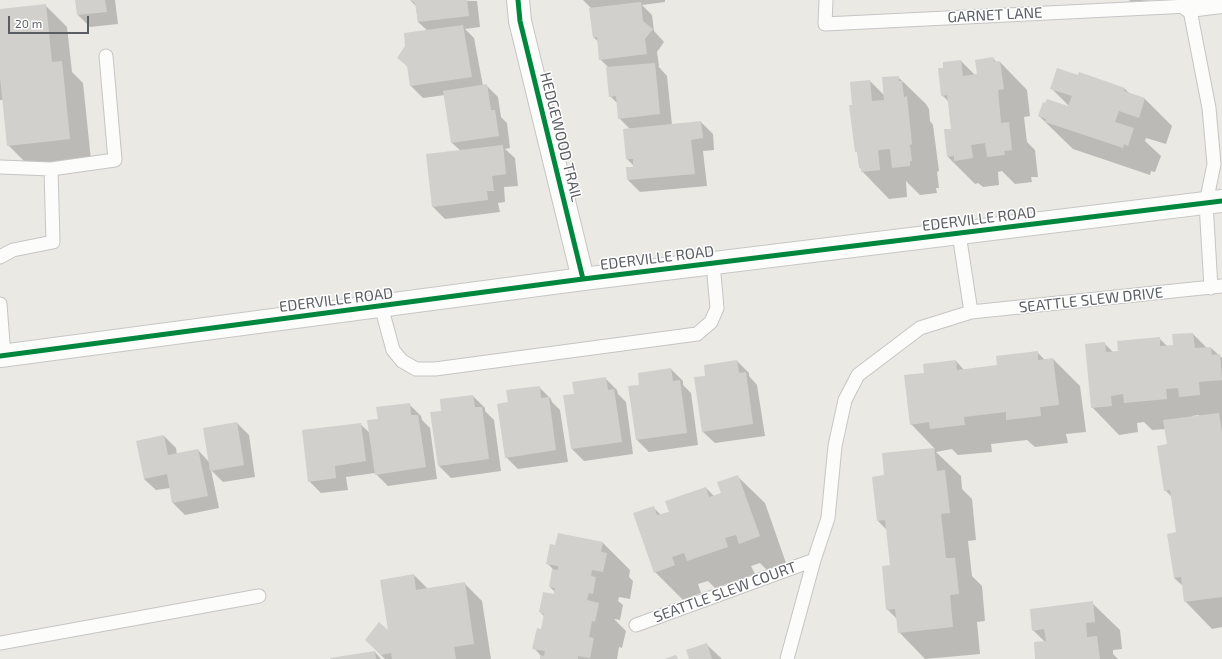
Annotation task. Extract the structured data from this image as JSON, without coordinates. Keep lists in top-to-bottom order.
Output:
{
  "streets": {
    "street": ["HEDGEWOOD TRAIL", "EDERVILLE ROAD"],
    "lane": ["GARNET LANE", "SEATTLE SLEW DRIVE", "SEATTLE SLEW COURT"]
  },
  "crossings": [
    ["GARNET LANE", "SEATTLE SLEW DRIVE"],
    ["HEDGEWOOD TRAIL", "EDERVILLE ROAD"],
    ["EDERVILLE ROAD", "SEATTLE SLEW DRIVE"],
    ["SEATTLE SLEW DRIVE", "SEATTLE SLEW COURT"]
  ],
  "scale_bar": "20 m"
}
